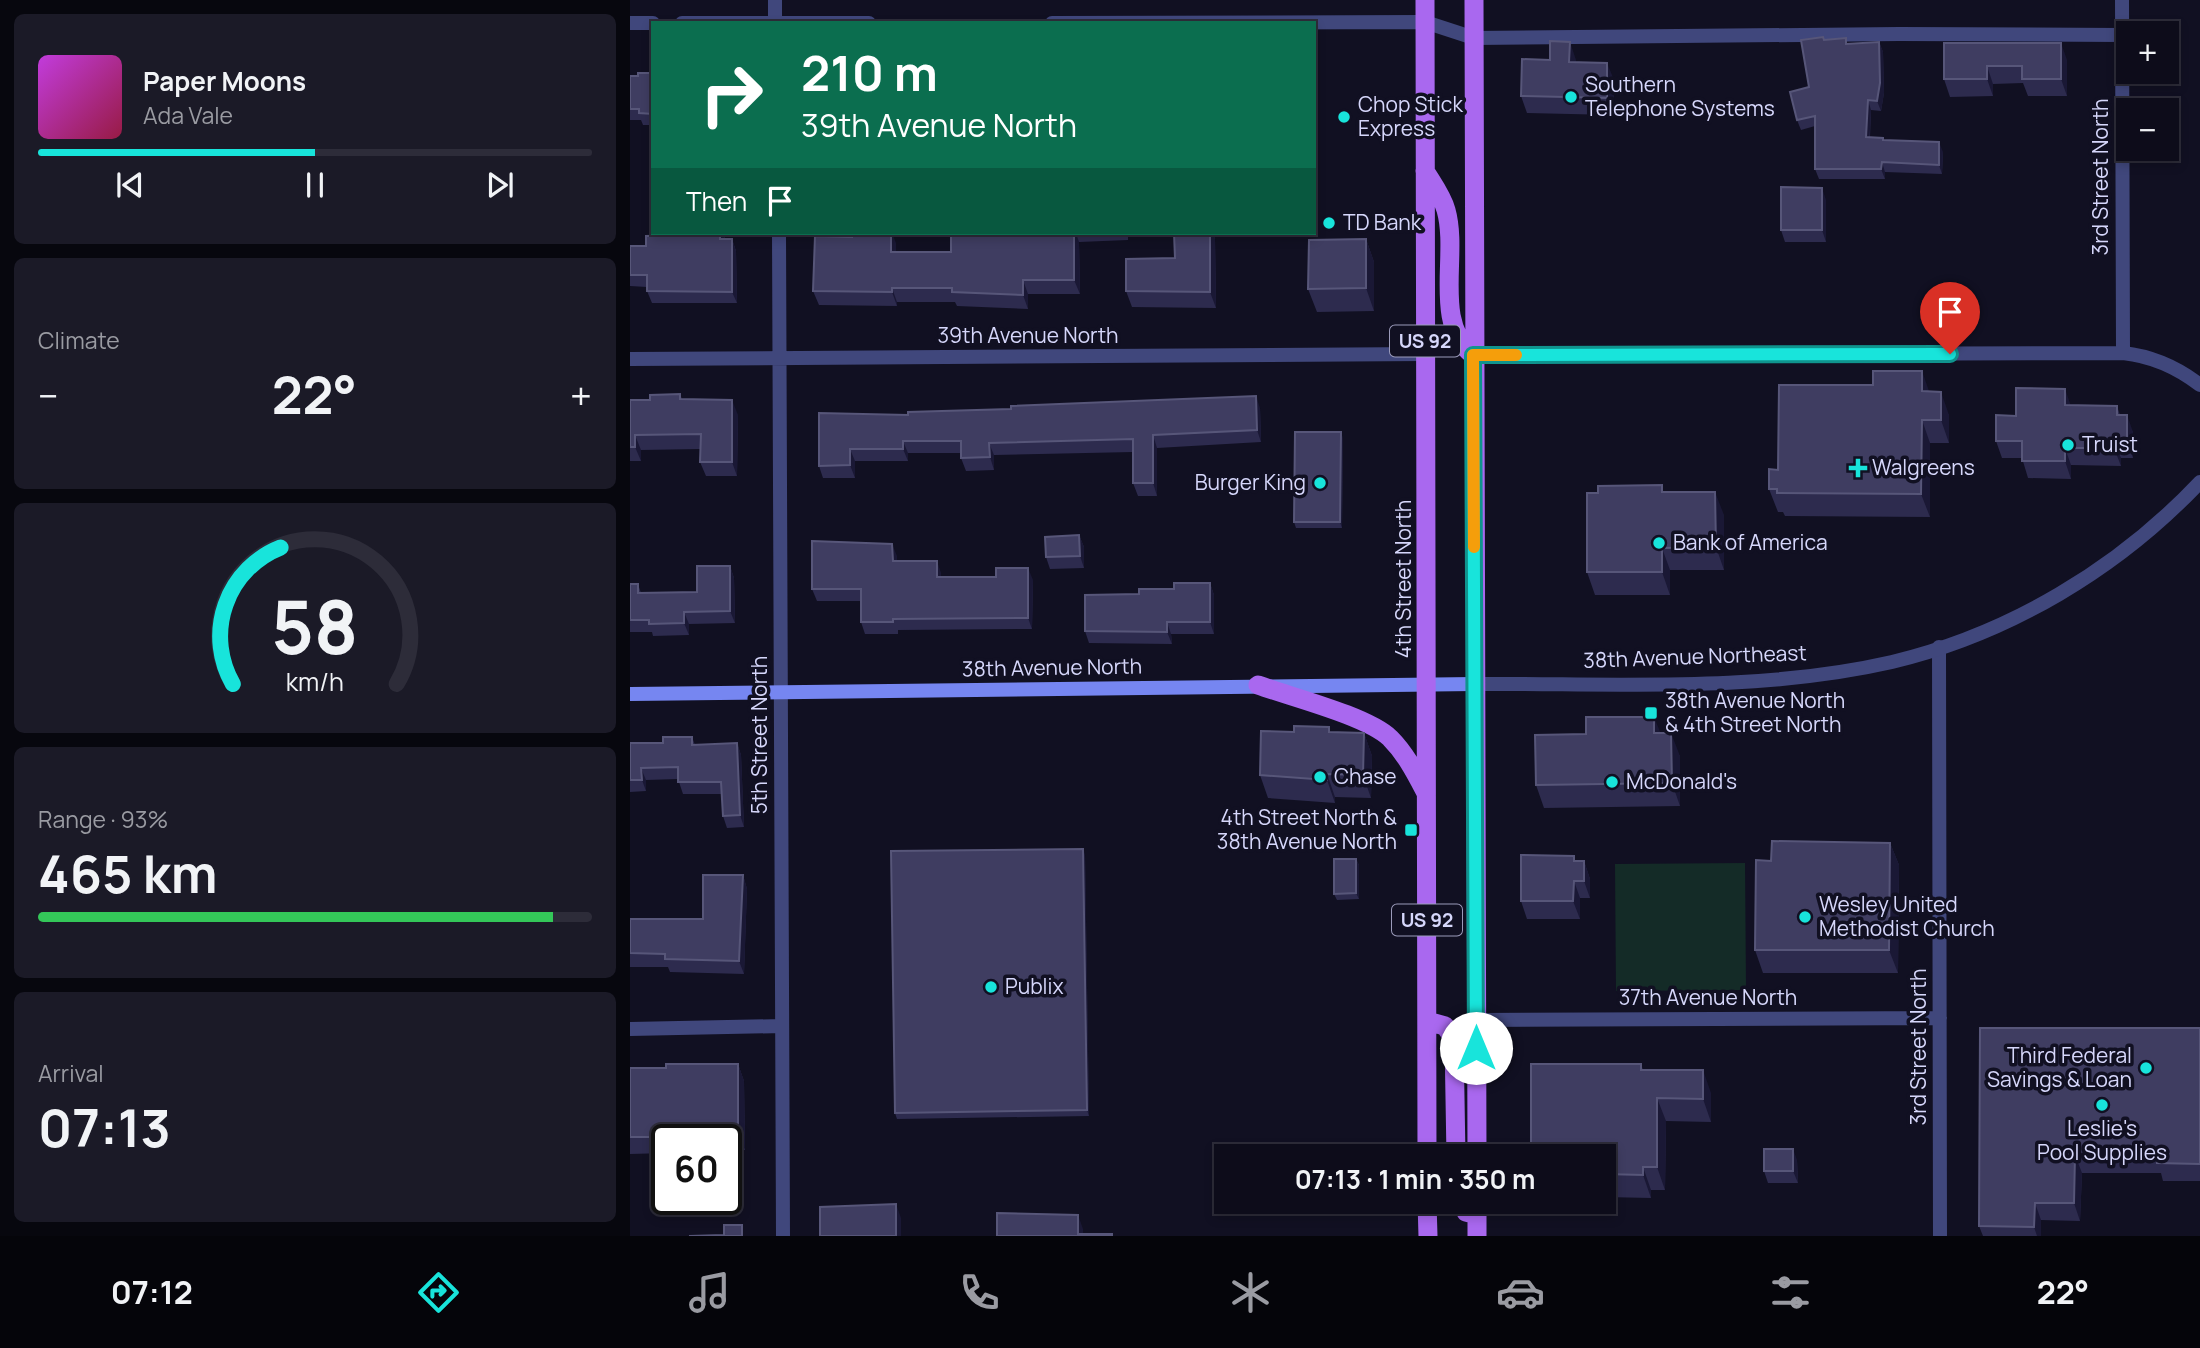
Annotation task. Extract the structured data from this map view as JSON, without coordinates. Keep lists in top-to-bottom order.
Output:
{
  "streets": {
    "main road": ["US 92", "4th Street North", "38th Avenue North"],
    "street": [
      "3rd Street North",
      "39th Avenue North",
      "38th Avenue Northeast",
      "5th Street North",
      "37th Avenue North"
    ]
  },
  "crossings": [
    ["3rd Street North", "38th Avenue Northeast"],
    ["3rd Street North", "37th Avenue North"],
    ["39th Avenue North", "4th Street North"],
    ["39th Avenue North", "5th Street North"],
    ["US 92", "38th Avenue Northeast"],
    ["US 92", "38th Avenue North"],
    ["US 92", "37th Avenue North"],
    ["4th Street North", "38th Avenue North"],
    ["38th Avenue Northeast", "38th Avenue North"],
    ["38th Avenue North", "5th Street North"]
  ],
  "places": {
    "other": [
      "Southern Telephone Systems",
      "Chop Stick Express",
      "TD Bank",
      "Truist",
      "Burger King",
      "Bank of America",
      "Chase",
      "McDonald's",
      "Wesley United Methodist Church",
      "Publix",
      "Third Federal Savings & Loan",
      "Leslie's Pool Supplies"
    ],
    "health": ["Walgreens"],
    "transit": ["38th Avenue North & 4th Street North", "4th Street North & 38th Avenue North"]
  },
  "page": {
    "map_buttons": ["+", "−"],
    "turn": ["210 m", "39th Avenue North"],
    "song": ["Paper Moons", "Ada Vale"],
    "then": "Then",
    "tile": [
      "Climate",
      ["Range · 93%", "465 km"],
      ["Arrival", "07:13"]
    ],
    "heat": ["−", "22°", "+"],
    "limit": "60",
    "trip": "07:13 · 1 min · 350 m",
    "tabs": ["07:12", "22°"],
    "gauge": ["58", "km/h"]
  }
}
